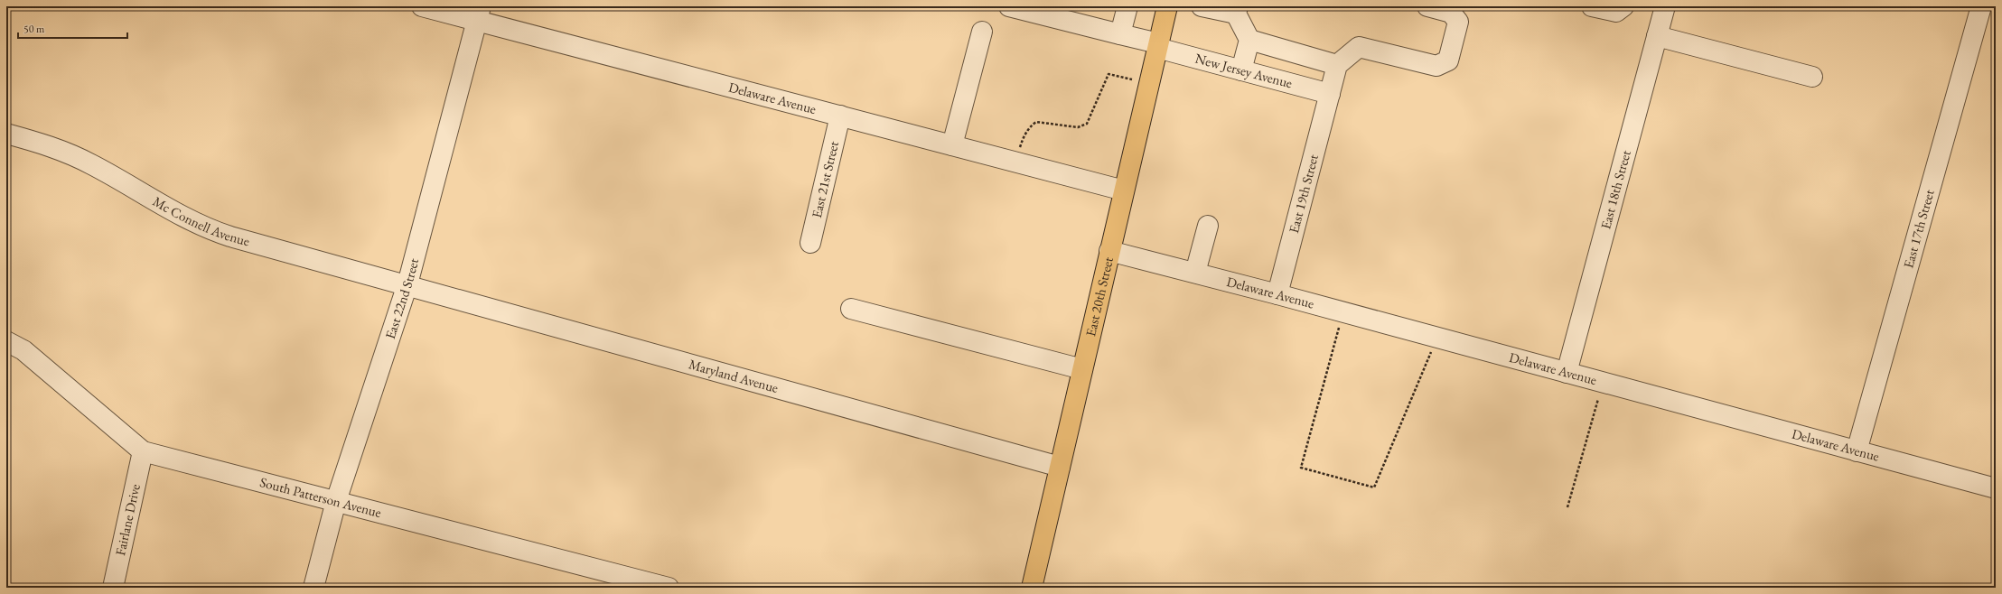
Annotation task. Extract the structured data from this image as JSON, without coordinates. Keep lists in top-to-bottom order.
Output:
{
  "streets": {
    "main road": ["East 20th Street"],
    "street": [
      "New Jersey Avenue",
      "Delaware Avenue",
      "East 21st Street",
      "East 18th Street",
      "East 19th Street",
      "Mc Connell Avenue",
      "East 17th Street",
      "East 22nd Street",
      "Maryland Avenue",
      "South Patterson Avenue",
      "Fairlane Drive"
    ]
  },
  "crossings": [
    ["New Jersey Avenue", "East 19th Street"],
    ["New Jersey Avenue", "East 20th Street"],
    ["Delaware Avenue", "East 21st Street"],
    ["Delaware Avenue", "East 18th Street"],
    ["Delaware Avenue", "East 19th Street"],
    ["Delaware Avenue", "East 17th Street"],
    ["Delaware Avenue", "East 20th Street"],
    ["Delaware Avenue", "East 22nd Street"],
    ["Mc Connell Avenue", "East 22nd Street"],
    ["Mc Connell Avenue", "Maryland Avenue"],
    ["East 20th Street", "Maryland Avenue"],
    ["East 22nd Street", "Maryland Avenue"],
    ["East 22nd Street", "South Patterson Avenue"],
    ["South Patterson Avenue", "Fairlane Drive"]
  ],
  "scale_bar": "50 m"
}
